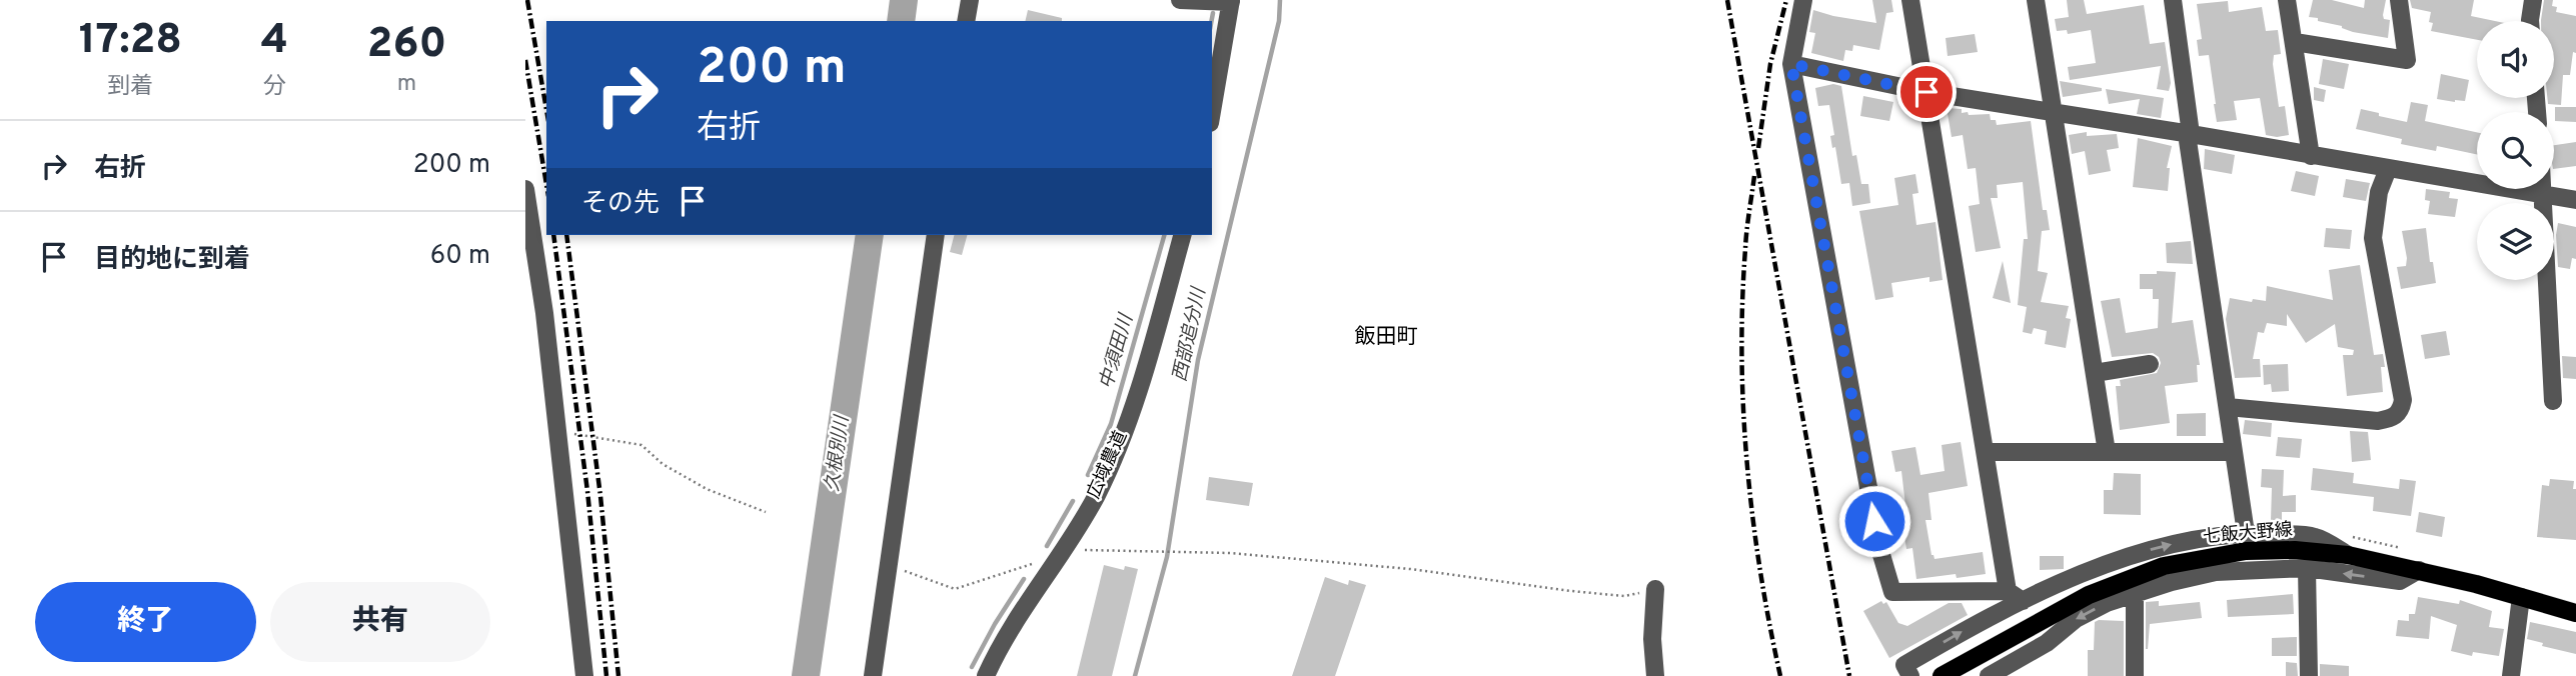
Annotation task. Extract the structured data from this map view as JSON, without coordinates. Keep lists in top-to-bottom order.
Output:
{
  "streets": {
    "main road": ["七飯大野線"],
    "street": ["広域農道"]
  },
  "districts": ["飯田町"],
  "water": ["西部追分川", "中須田川", "久根別川"],
  "page": {
    "eta": [
      "17:28",
      "到着",
      "4",
      "分",
      "260",
      "m"
    ],
    "turn": ["200 m", "右折"],
    "list": [
      {
        "name": "右折",
        "value": "200 m"
      },
      {
        "name": "目的地に到着",
        "value": "60 m"
      }
    ],
    "then": "その先",
    "buttons": ["終了", "共有"]
  }
}
